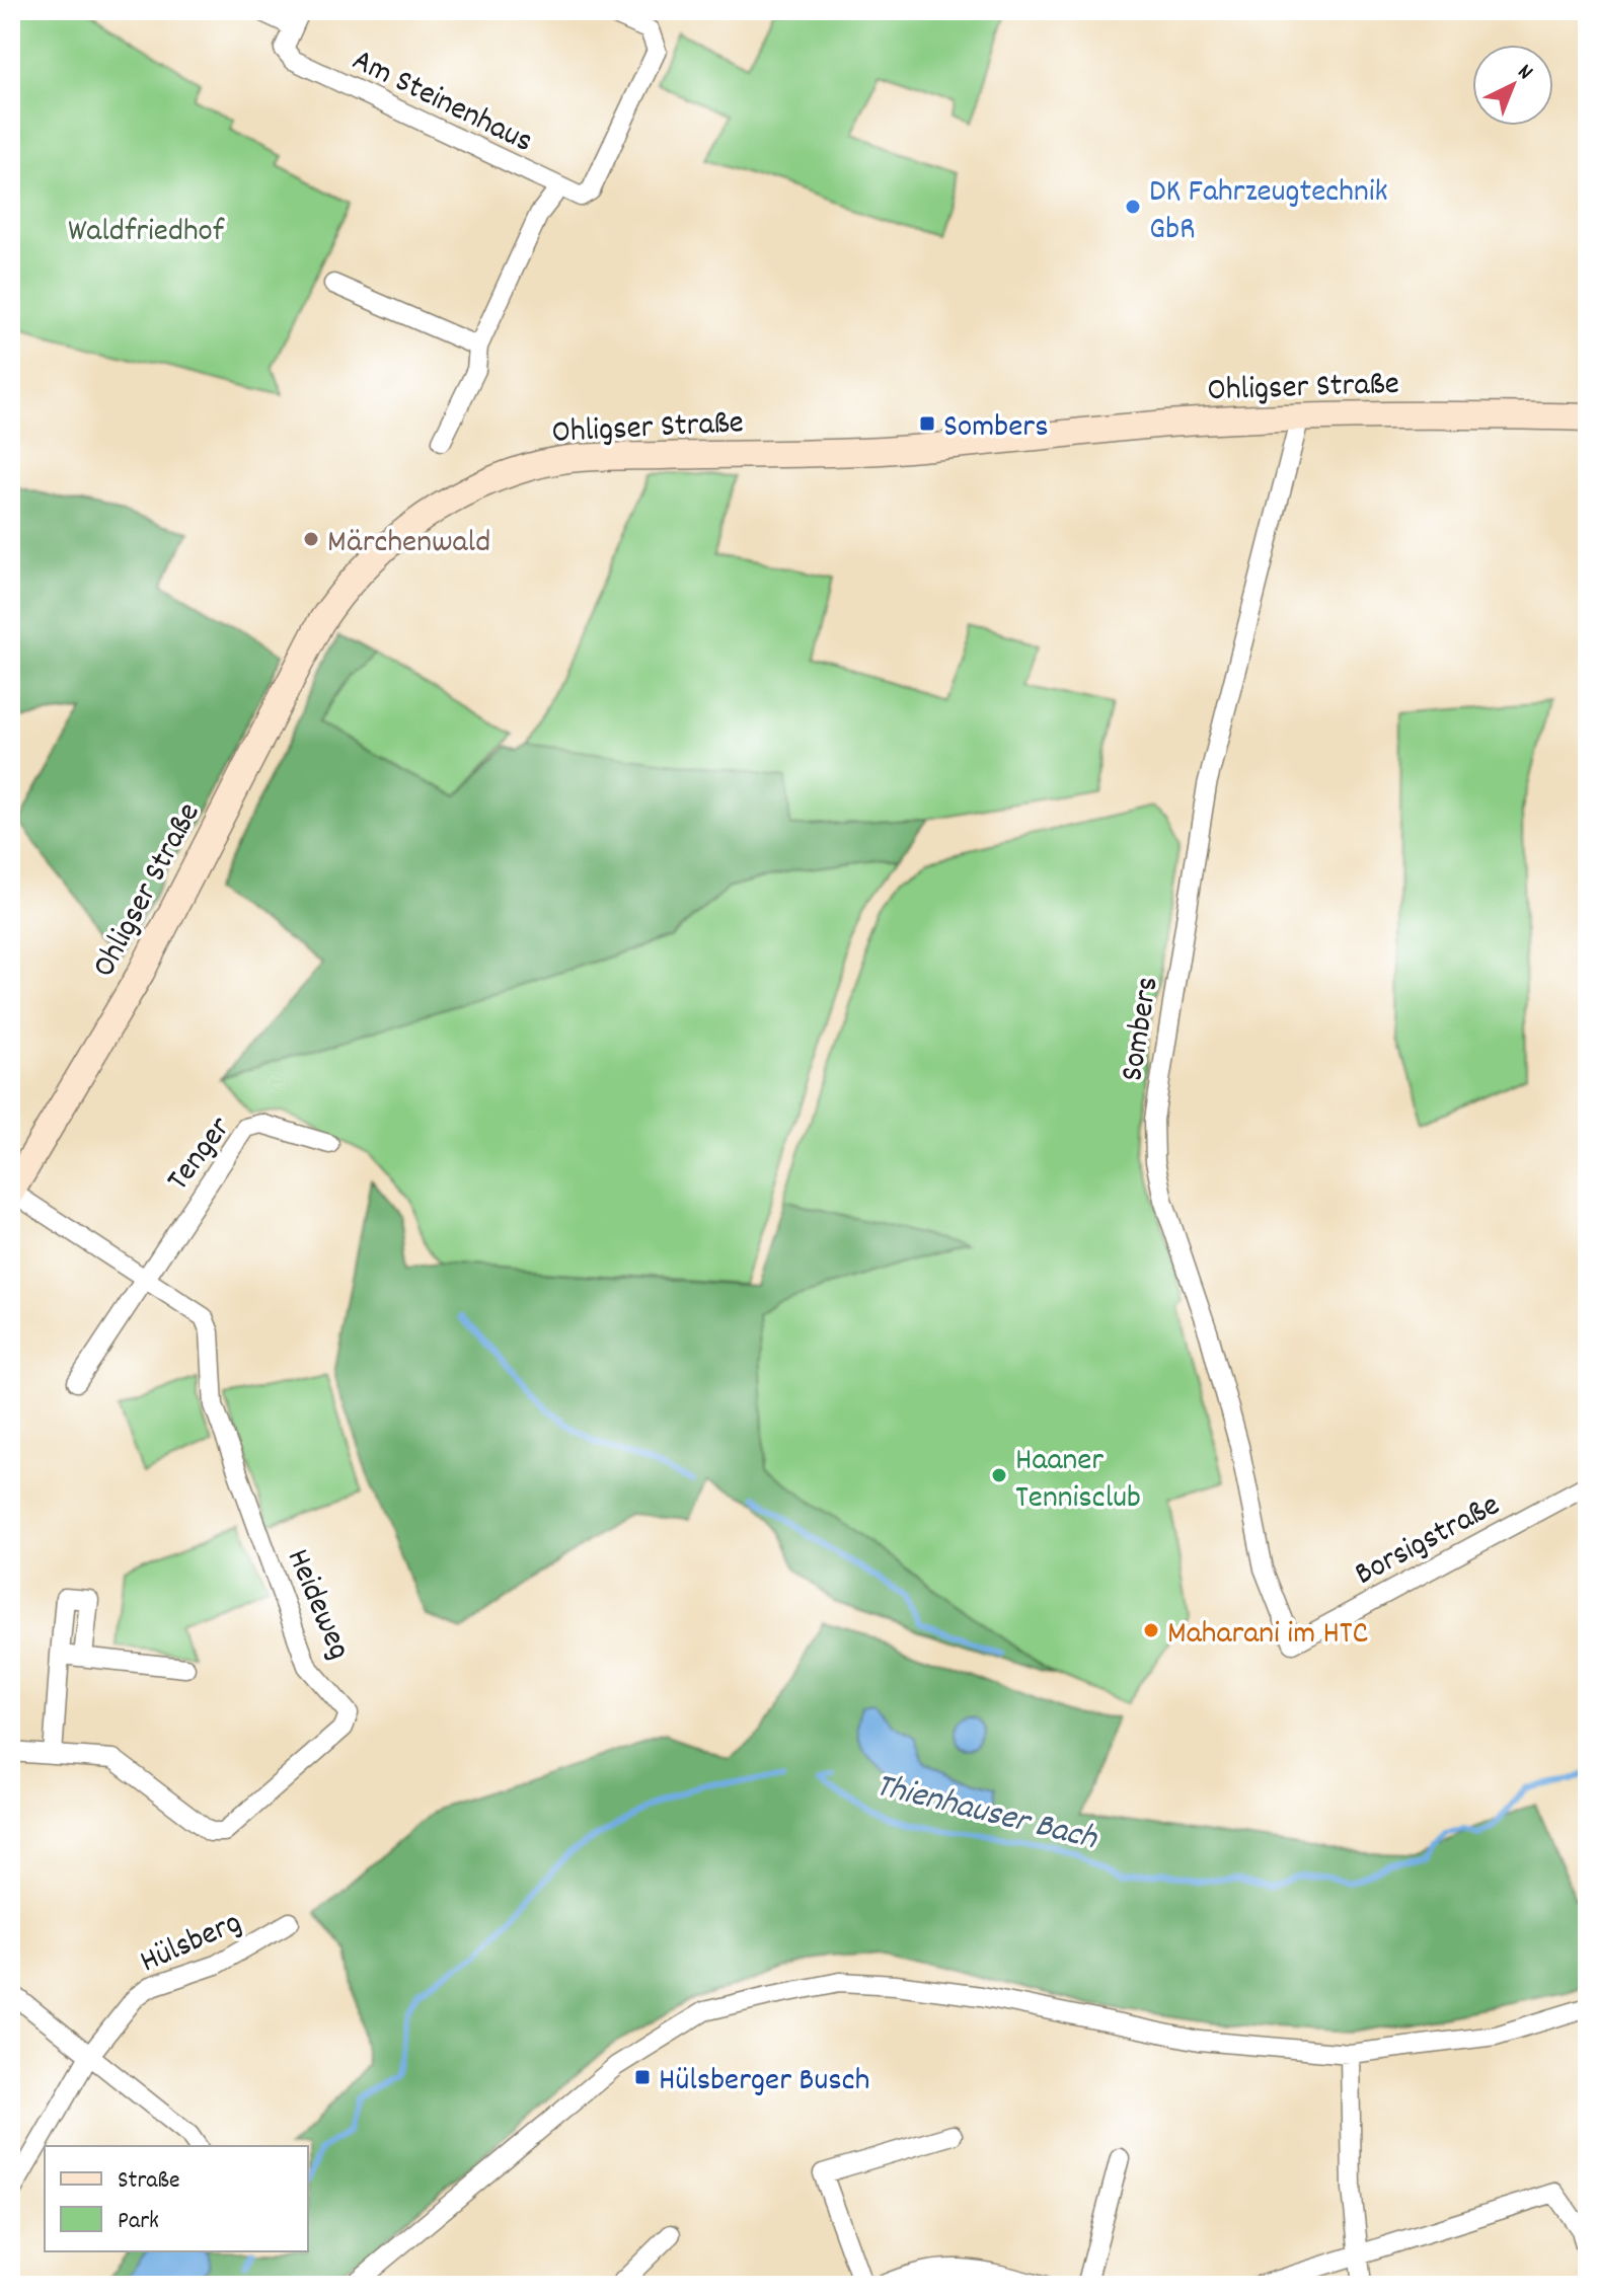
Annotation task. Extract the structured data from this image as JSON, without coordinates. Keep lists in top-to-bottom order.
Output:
{
  "streets": {
    "main road": ["Ohligser Straße"],
    "street": [
      "Am Steinenhaus",
      "Sombers",
      "Tenger",
      "Borsigstraße",
      "Heideweg",
      "Hülsberg"
    ]
  },
  "crossings": [
    ["Ohligser Straße", "Sombers"],
    ["Ohligser Straße", "Heideweg"],
    ["Sombers", "Borsigstraße"],
    ["Tenger", "Heideweg"]
  ],
  "water": ["Thienhauser Bach"],
  "parks": ["Waldfriedhof"],
  "places": {
    "other": [
      "DK Fahrzeugtechnik GbR",
      "Märchenwald",
      "Haaner Tennisclub",
      "Maharani im HTC"
    ],
    "transit": ["Sombers", "Hülsberger Busch"]
  },
  "legend": ["Straße", "Park"],
  "north": "top right"
}
